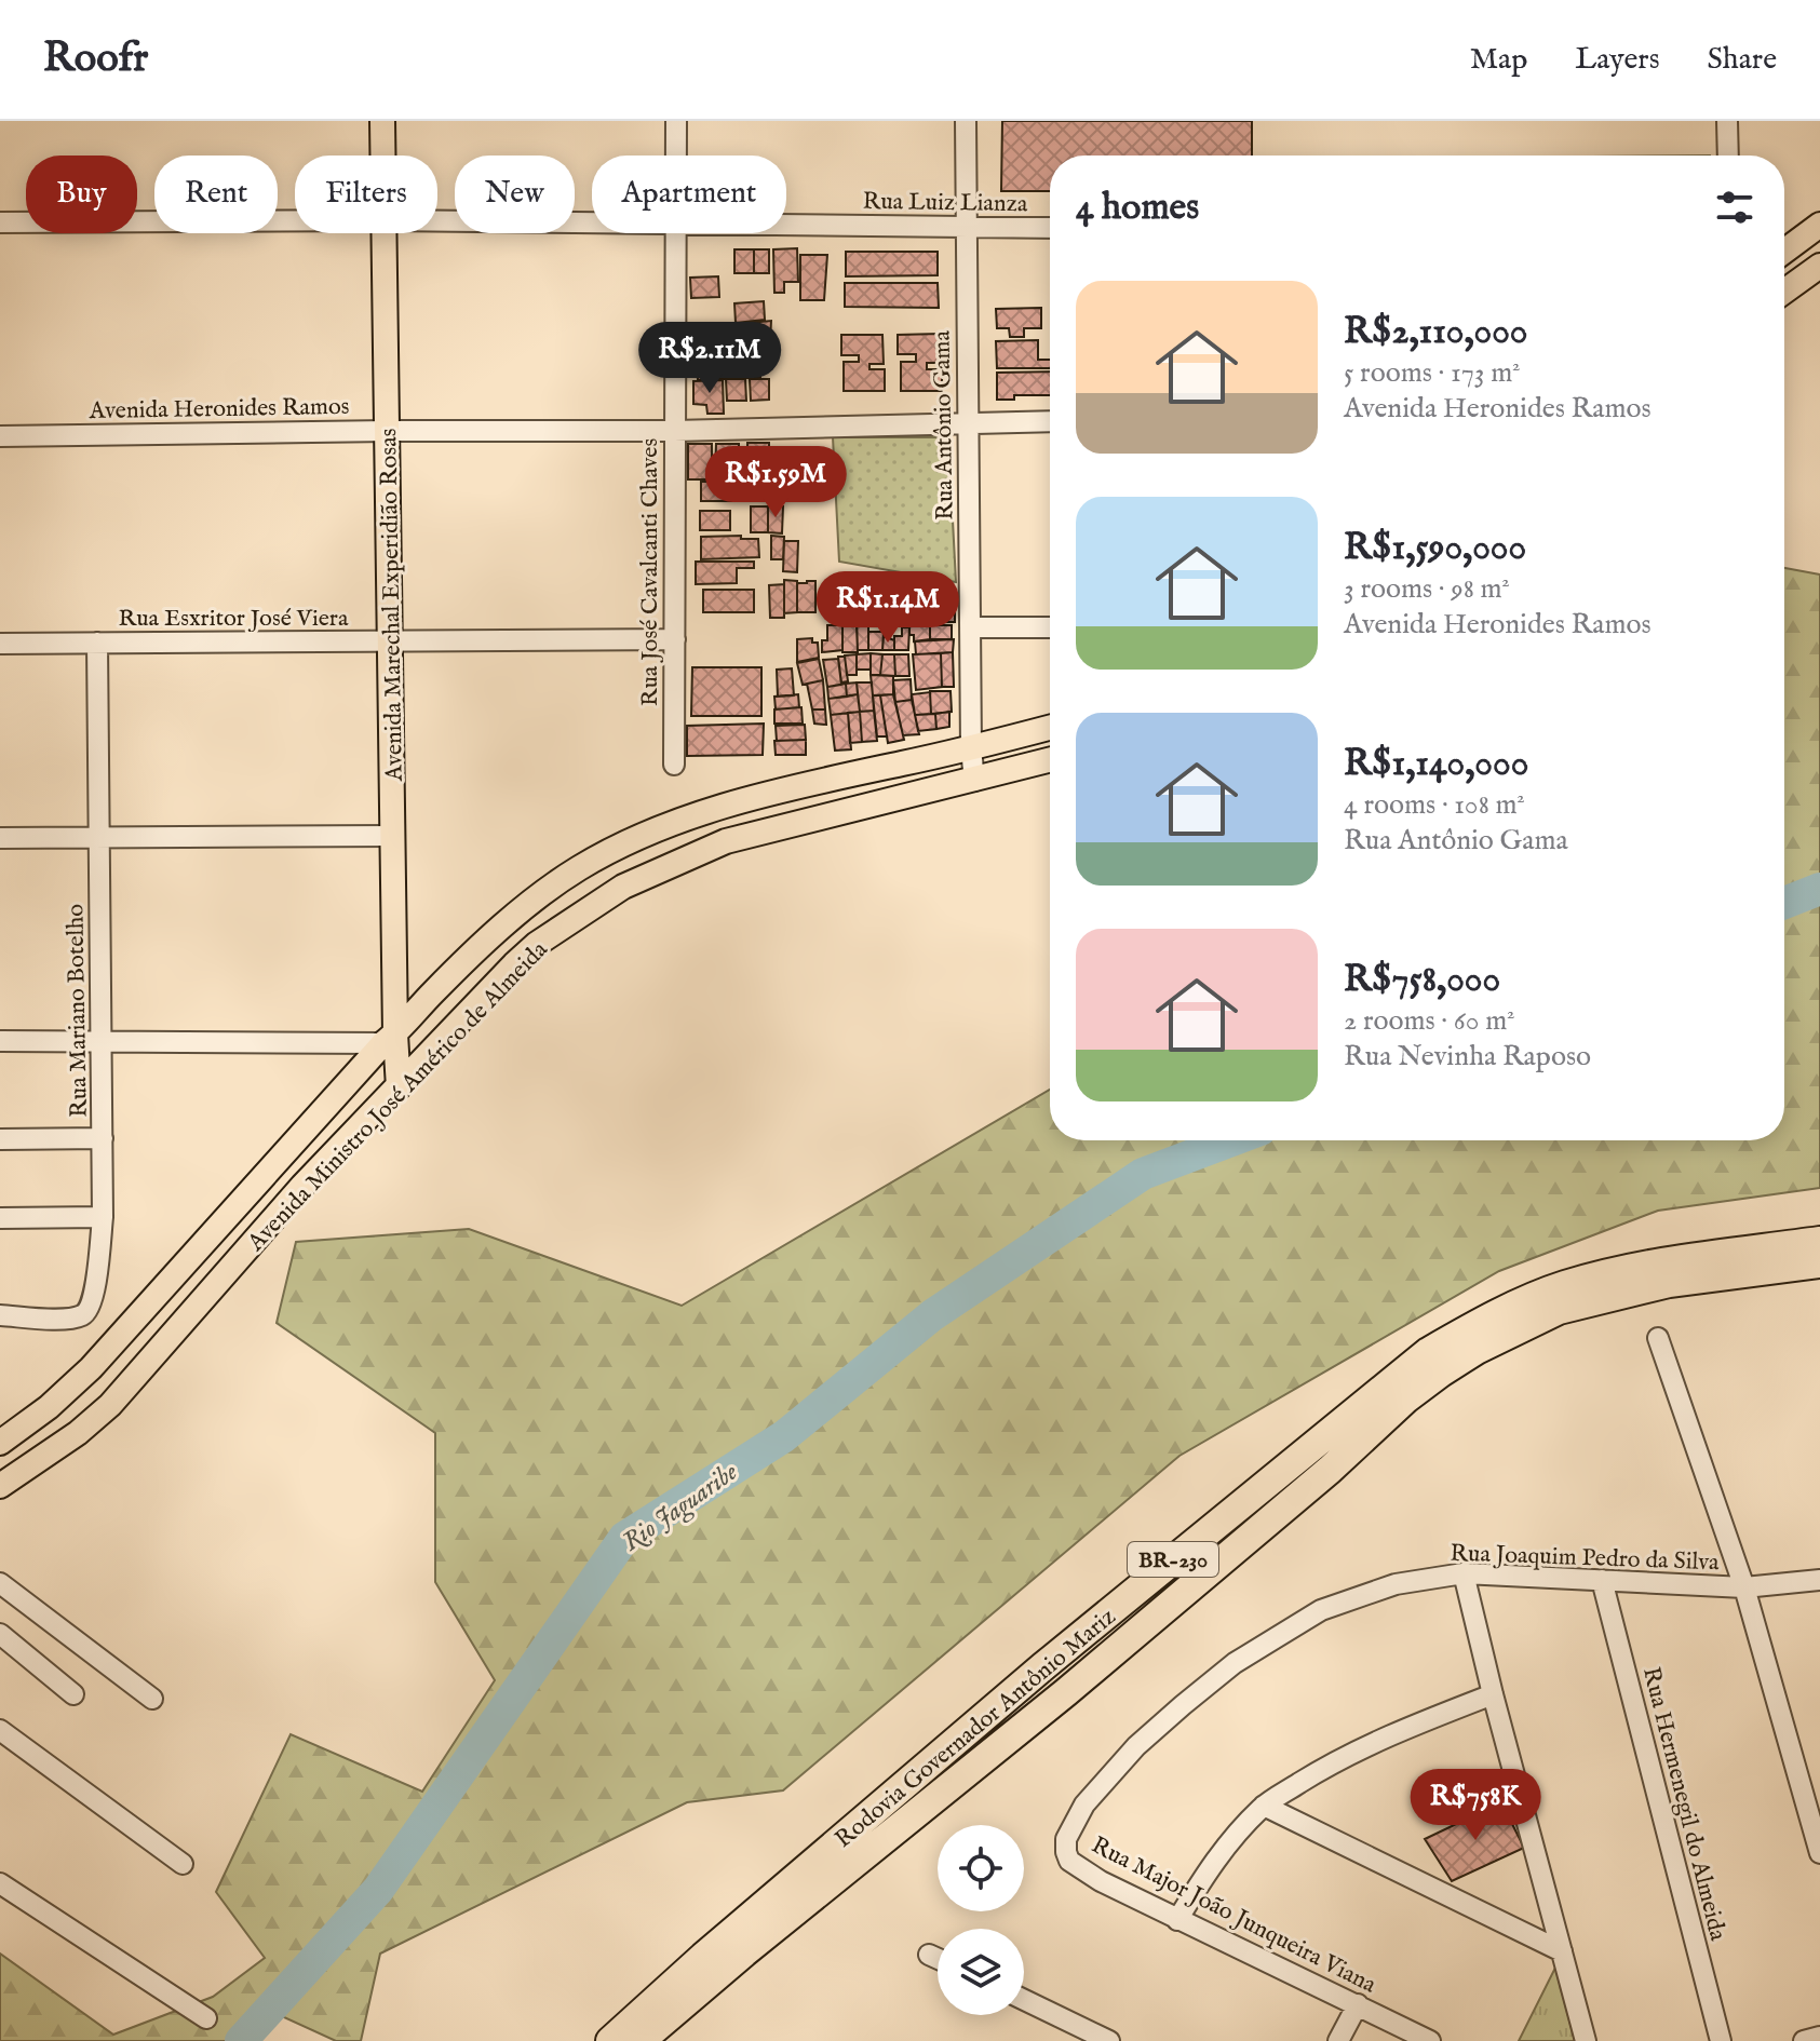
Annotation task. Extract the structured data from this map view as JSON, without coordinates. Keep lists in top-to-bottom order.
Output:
{
  "streets": {
    "highway": ["BR-230", "Rodovia Governador Antônio Mariz"],
    "main road": ["Avenida Marechal Experidião Rosas", "Avenida Ministro José Américo de Almeida"],
    "street": [
      "Rua Luiz Lianza",
      "Avenida Heronides Ramos",
      "Rua Antônio Gama",
      "Rua José Cavalcanti Chaves",
      "Rua Esxritor José Viera",
      "Rua Mariano Botelho",
      "Rua Joaquim Pedro da Silva",
      "Rua Hermenegil do Almeida",
      "Rua Major João Junqueira Viana"
    ]
  },
  "crossings": [
    ["Rua Luiz Lianza", "Rua Antônio Gama"],
    ["Avenida Heronides Ramos", "Rua Antônio Gama"],
    ["Avenida Heronides Ramos", "Rua José Cavalcanti Chaves"],
    ["Avenida Heronides Ramos", "Avenida Marechal Experidião Rosas"],
    ["Rua Antônio Gama", "Avenida Ministro José Américo de Almeida"],
    ["Rua José Cavalcanti Chaves", "Rua Esxritor José Viera"],
    ["Avenida Marechal Experidião Rosas", "Rua Esxritor José Viera"],
    ["Avenida Marechal Experidião Rosas", "Avenida Ministro José Américo de Almeida"],
    ["Rua Esxritor José Viera", "Rua Mariano Botelho"],
    ["Rua Joaquim Pedro da Silva", "Rua Hermenegil do Almeida"],
    ["Rua Joaquim Pedro da Silva", "Rua Major João Junqueira Viana"]
  ],
  "water": ["Rio Jaguaribe"],
  "page": {
    "header": "Roofr",
    "nav": ["Map", "Layers", "Share"],
    "chip": [
      "Buy",
      "Rent",
      "Filters",
      "New",
      "Apartment"
    ],
    "heading": "4 homes",
    "list": [
      {
        "name": "R$2,110,000",
        "note": "5 rooms · 173 m² · Avenida Heronides Ramos"
      },
      {
        "name": "R$1,590,000",
        "note": "3 rooms · 98 m² · Avenida Heronides Ramos"
      },
      {
        "name": "R$1,140,000",
        "note": "4 rooms · 108 m² · Rua Antônio Gama"
      },
      {
        "name": "R$758,000",
        "note": "2 rooms · 60 m² · Rua Nevinha Raposo"
      }
    ],
    "price": [
      "R$2.11M",
      "R$1.59M",
      "R$1.14M",
      "R$758K"
    ]
  }
}
